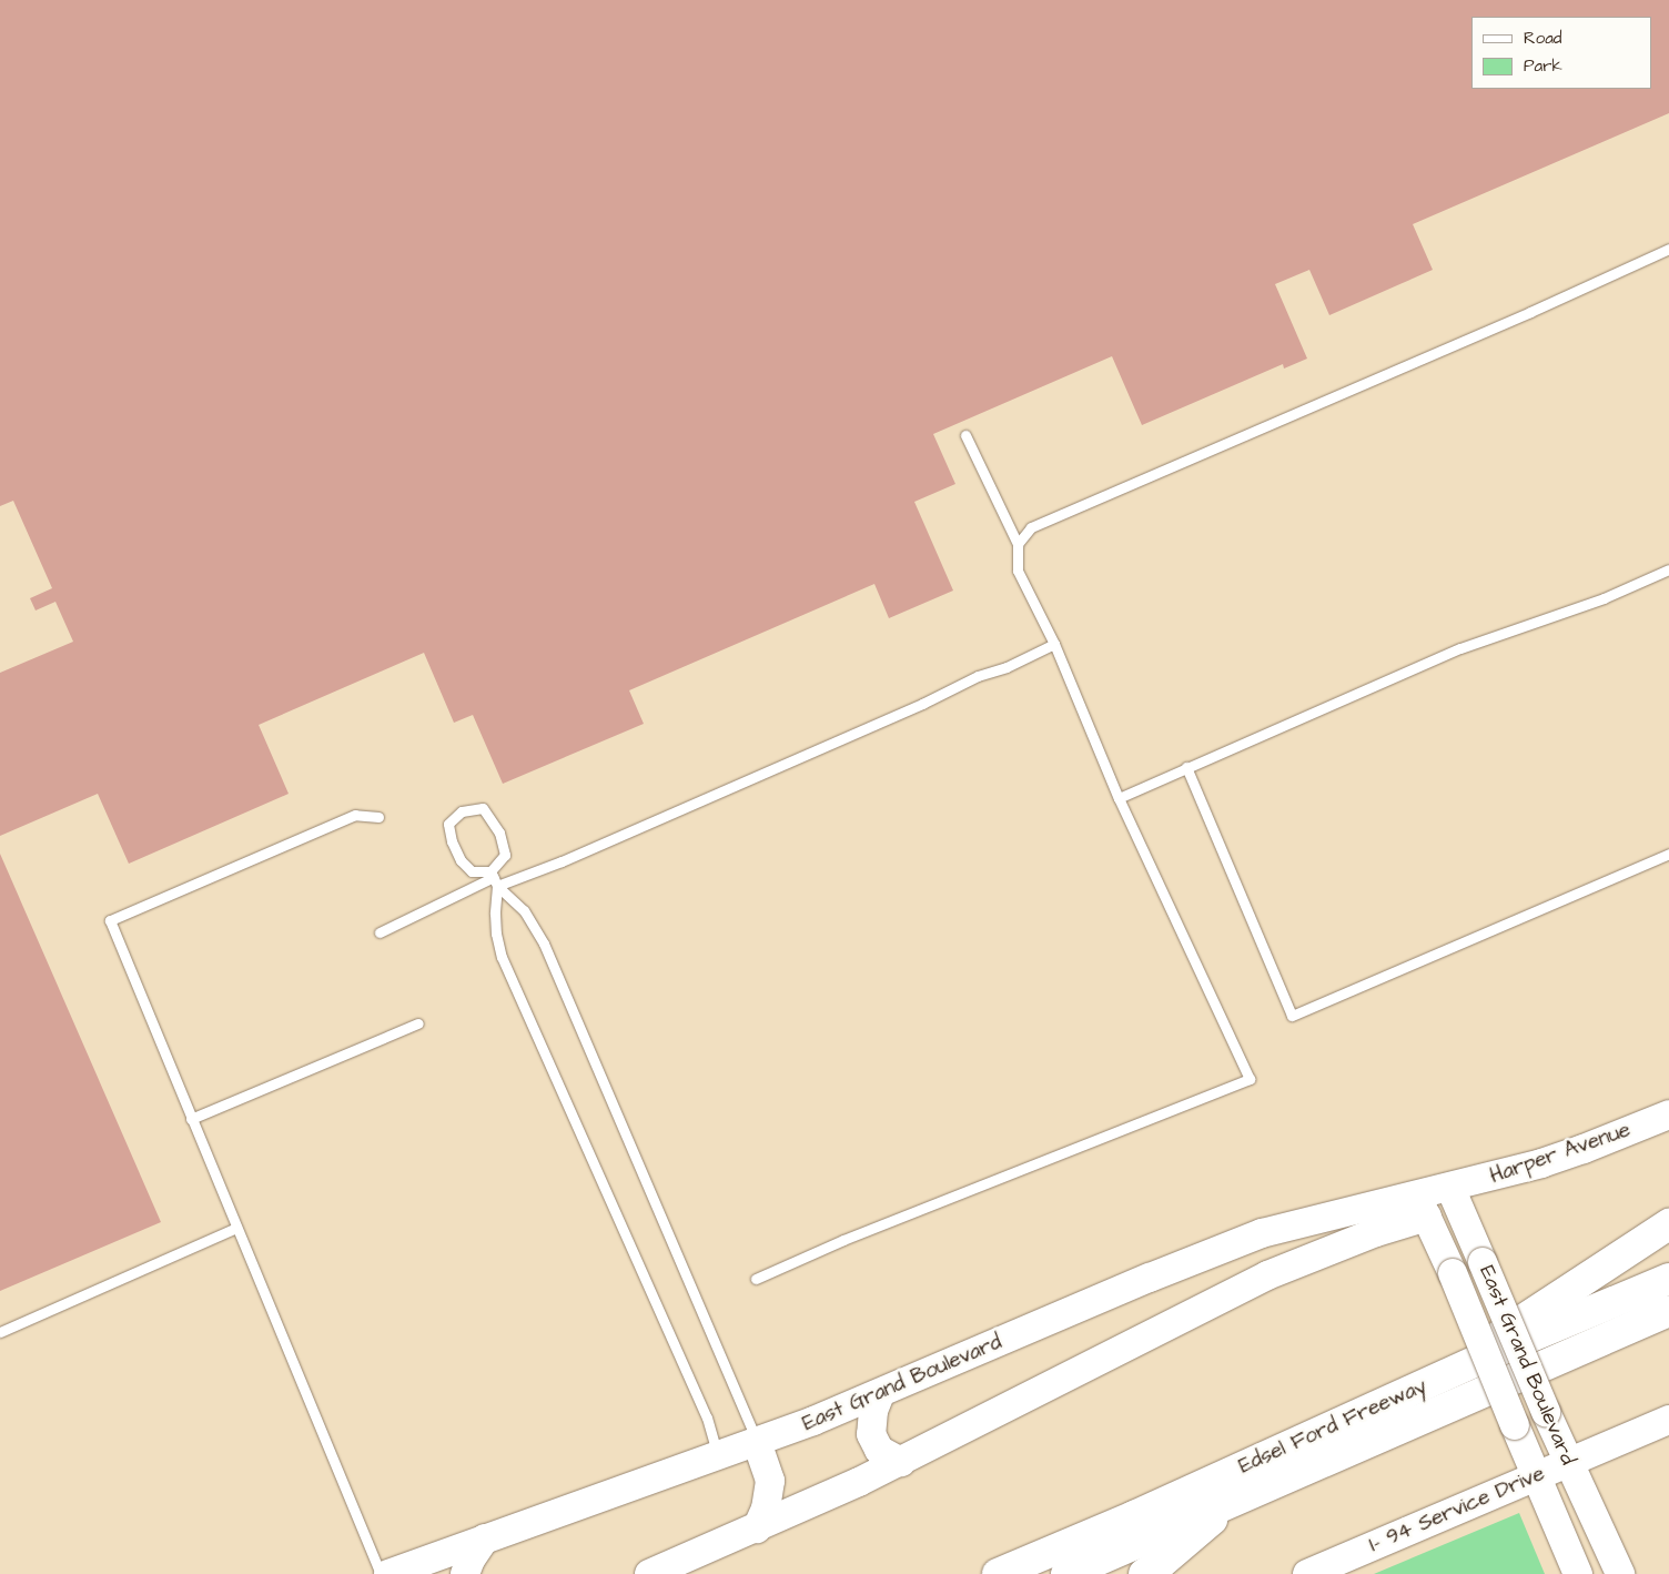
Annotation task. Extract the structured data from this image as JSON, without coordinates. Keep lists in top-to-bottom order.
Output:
{
  "streets": {
    "highway": ["Edsel Ford Freeway"],
    "main road": ["Harper Avenue", "East Grand Boulevard", "I- 94 Service Drive"]
  },
  "crossings": [
    ["Harper Avenue", "East Grand Boulevard"],
    ["East Grand Boulevard", "I- 94 Service Drive"]
  ],
  "legend": ["Road", "Park"]
}
